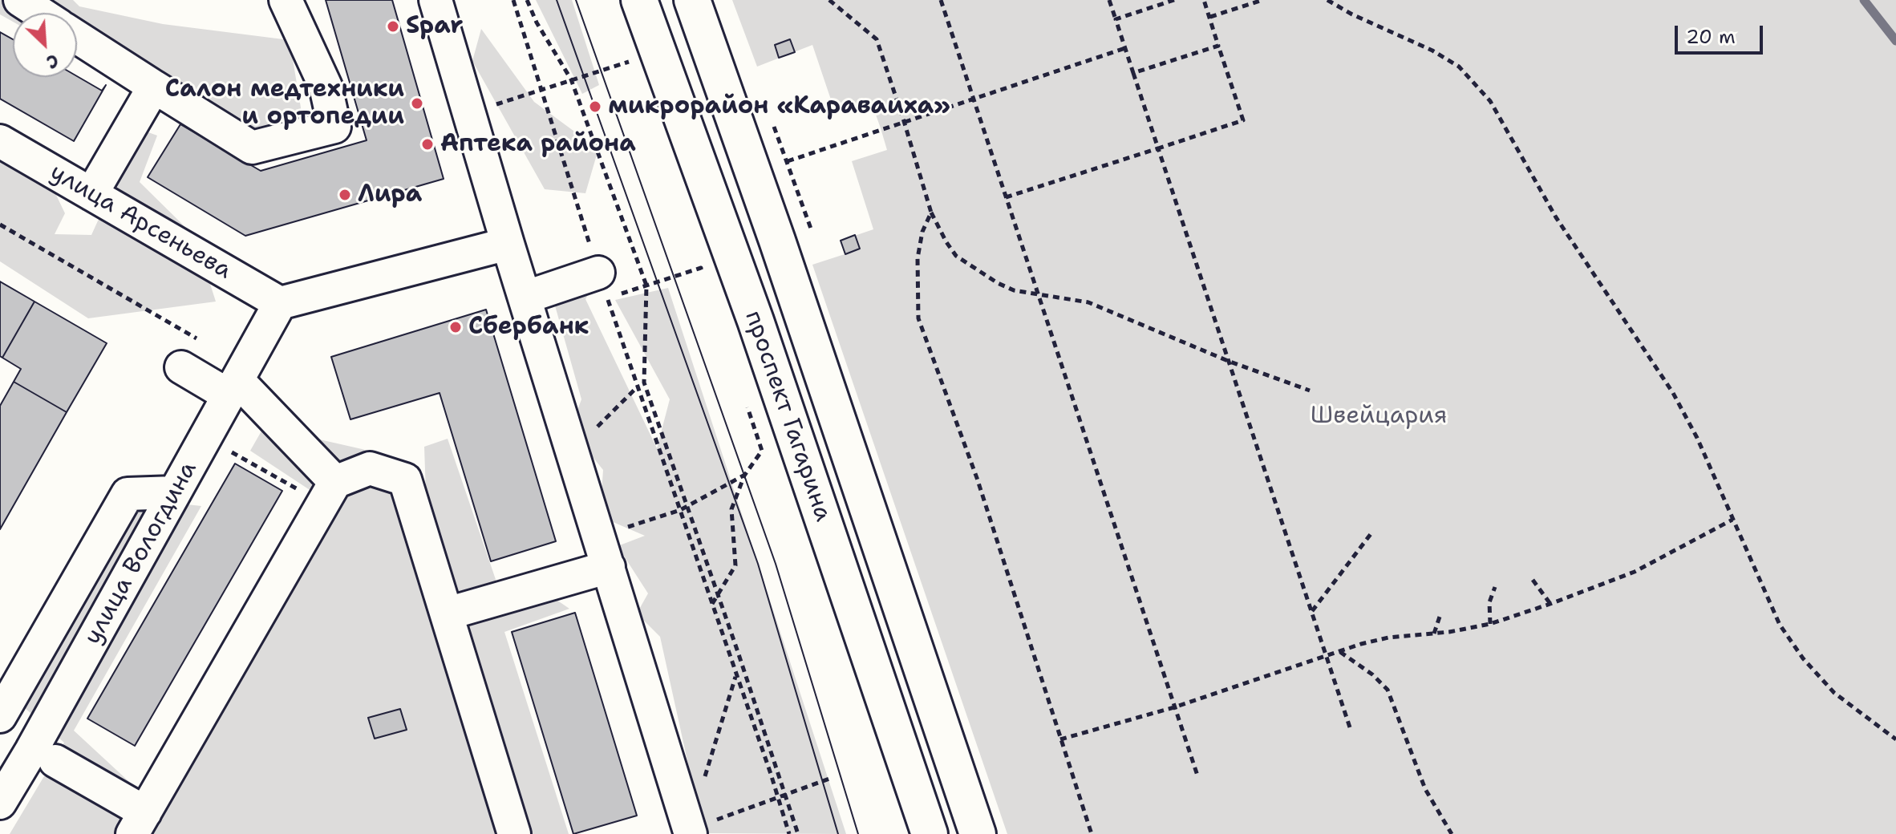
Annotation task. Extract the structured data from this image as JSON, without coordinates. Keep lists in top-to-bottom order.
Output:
{
  "streets": {
    "main road": ["проспект Гагарина"],
    "street": ["улица Арсеньева", "улица Вологдина"]
  },
  "crossings": [
    ["улица Арсеньева", "улица Вологдина"]
  ],
  "parks": ["Швейцария"],
  "places": [
    "Spar",
    "Салон медтехники и ортопедии",
    "микрорайон «Караваиха»",
    "Аптека района",
    "Лира",
    "Сбербанк"
  ],
  "scale_bar": "20 m",
  "north": "bottom right"
}
